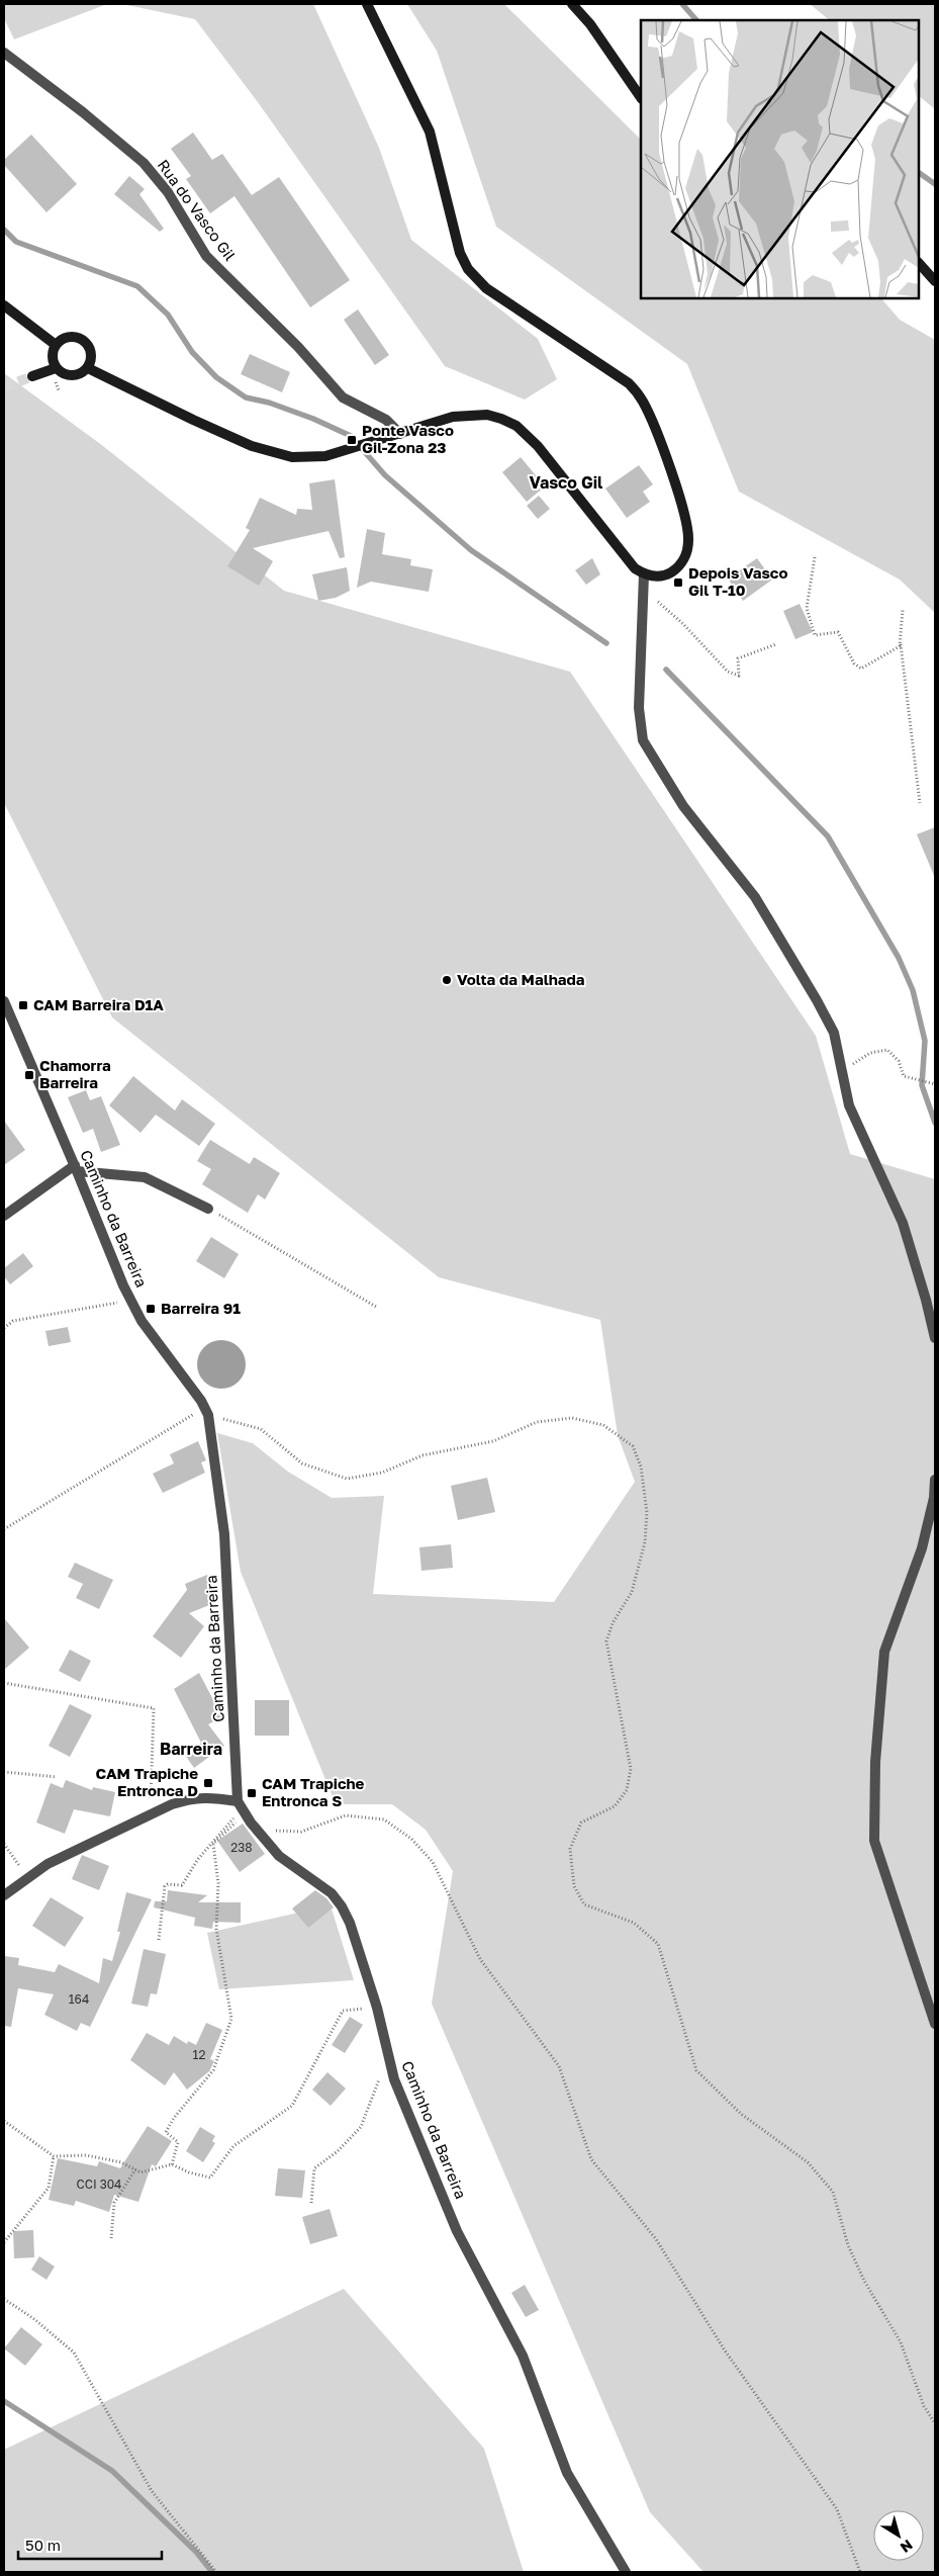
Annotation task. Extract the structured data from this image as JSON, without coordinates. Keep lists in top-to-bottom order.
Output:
{
  "streets": {
    "street": ["Rua do Vasco Gil", "Caminho da Barreira"]
  },
  "districts": ["Vasco Gil", "Barreira"],
  "places": {
    "transit": [
      "Ponte Vasco Gil-Zona 23",
      "Depois Vasco Gil T-10",
      "CAM Barreira D1A",
      "Chamorra Barreira",
      "Barreira 91",
      "CAM Trapiche Entronca D",
      "CAM Trapiche Entronca S"
    ],
    "other": ["Volta da Malhada"]
  },
  "house_numbers": [
    "238",
    "164",
    "12",
    "CCI 304"
  ],
  "scale_bar": "50 m",
  "north": "bottom right"
}
